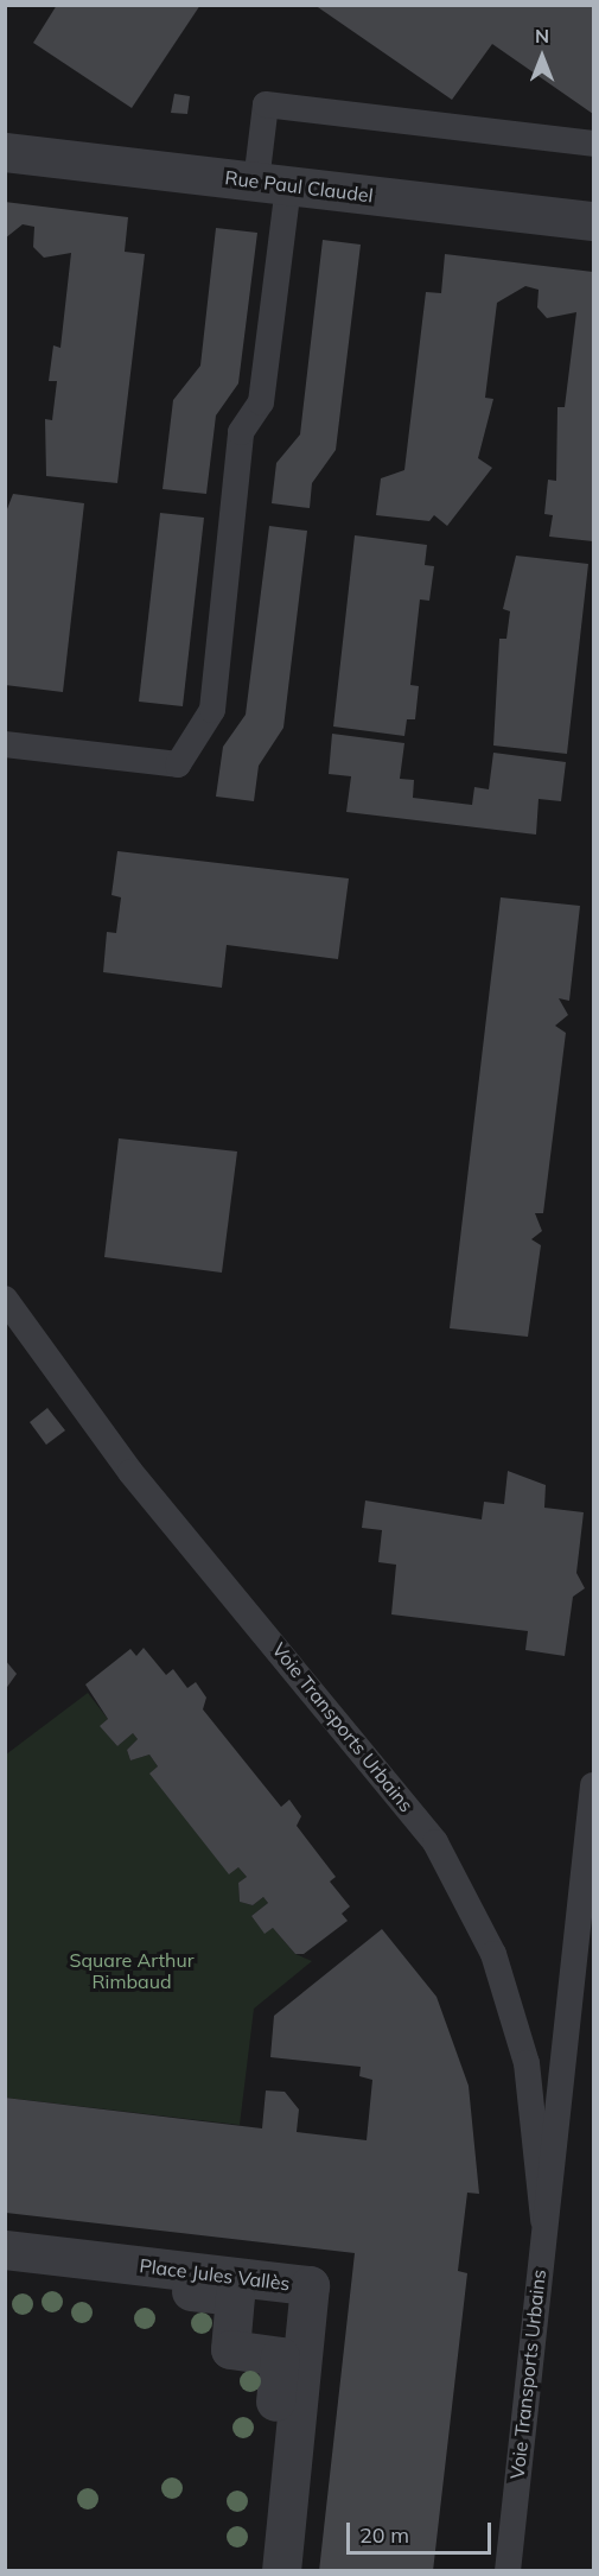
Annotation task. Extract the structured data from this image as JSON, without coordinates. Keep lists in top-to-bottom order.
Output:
{
  "streets": {
    "street": ["Rue Paul Claudel", "Place Jules Vallès"],
    "lane": ["Voie Transports Urbains"]
  },
  "parks": ["Square Arthur Rimbaud"],
  "scale_bar": "20 m",
  "north": "top"
}
